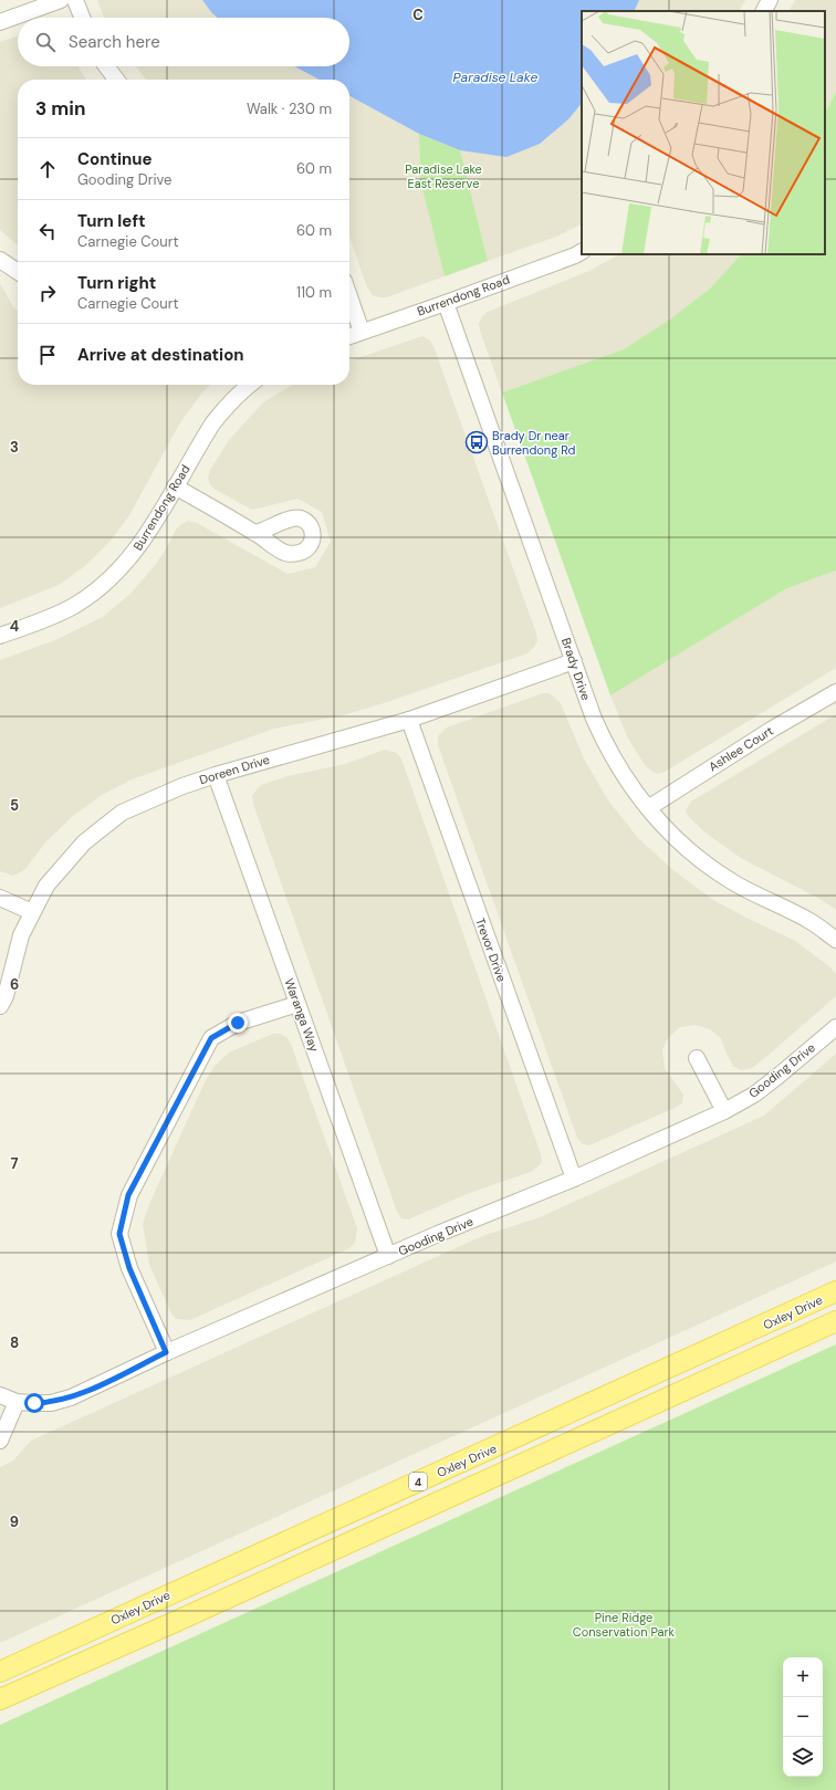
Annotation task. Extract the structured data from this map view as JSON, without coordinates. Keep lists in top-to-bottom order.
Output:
{
  "streets": {
    "main road": ["Oxley Drive", "4"],
    "street": [
      "Burrendong Road",
      "Brady Drive",
      "Ashlee Court",
      "Doreen Drive",
      "Trevor Drive",
      "Waranga Way",
      "Gooding Drive"
    ]
  },
  "crossings": [
    ["Burrendong Road", "Brady Drive"],
    ["Brady Drive", "Ashlee Court"],
    ["Brady Drive", "Doreen Drive"],
    ["Doreen Drive", "Trevor Drive"],
    ["Doreen Drive", "Waranga Way"],
    ["Trevor Drive", "Gooding Drive"],
    ["Waranga Way", "Gooding Drive"]
  ],
  "water": ["Paradise Lake"],
  "parks": ["Paradise Lake East Reserve", "Pine Ridge Conservation Park"],
  "places": {
    "bus stop": ["Brady Dr near Burrendong Rd"]
  },
  "page": {
    "search": "Search here",
    "heading": ["3 min", "Walk · 230 m"],
    "list": [
      ["Continue", "Gooding Drive", "60 m"],
      ["Turn left", "Carnegie Court", "60 m"],
      ["Turn right", "Carnegie Court", "110 m"],
      "Arrive at destination"
    ],
    "map_buttons": ["+", "−"]
  },
  "grid": {
    "columns": ["C"],
    "rows": [
      "3",
      "4",
      "5",
      "6",
      "7",
      "8",
      "9"
    ]
  }
}
